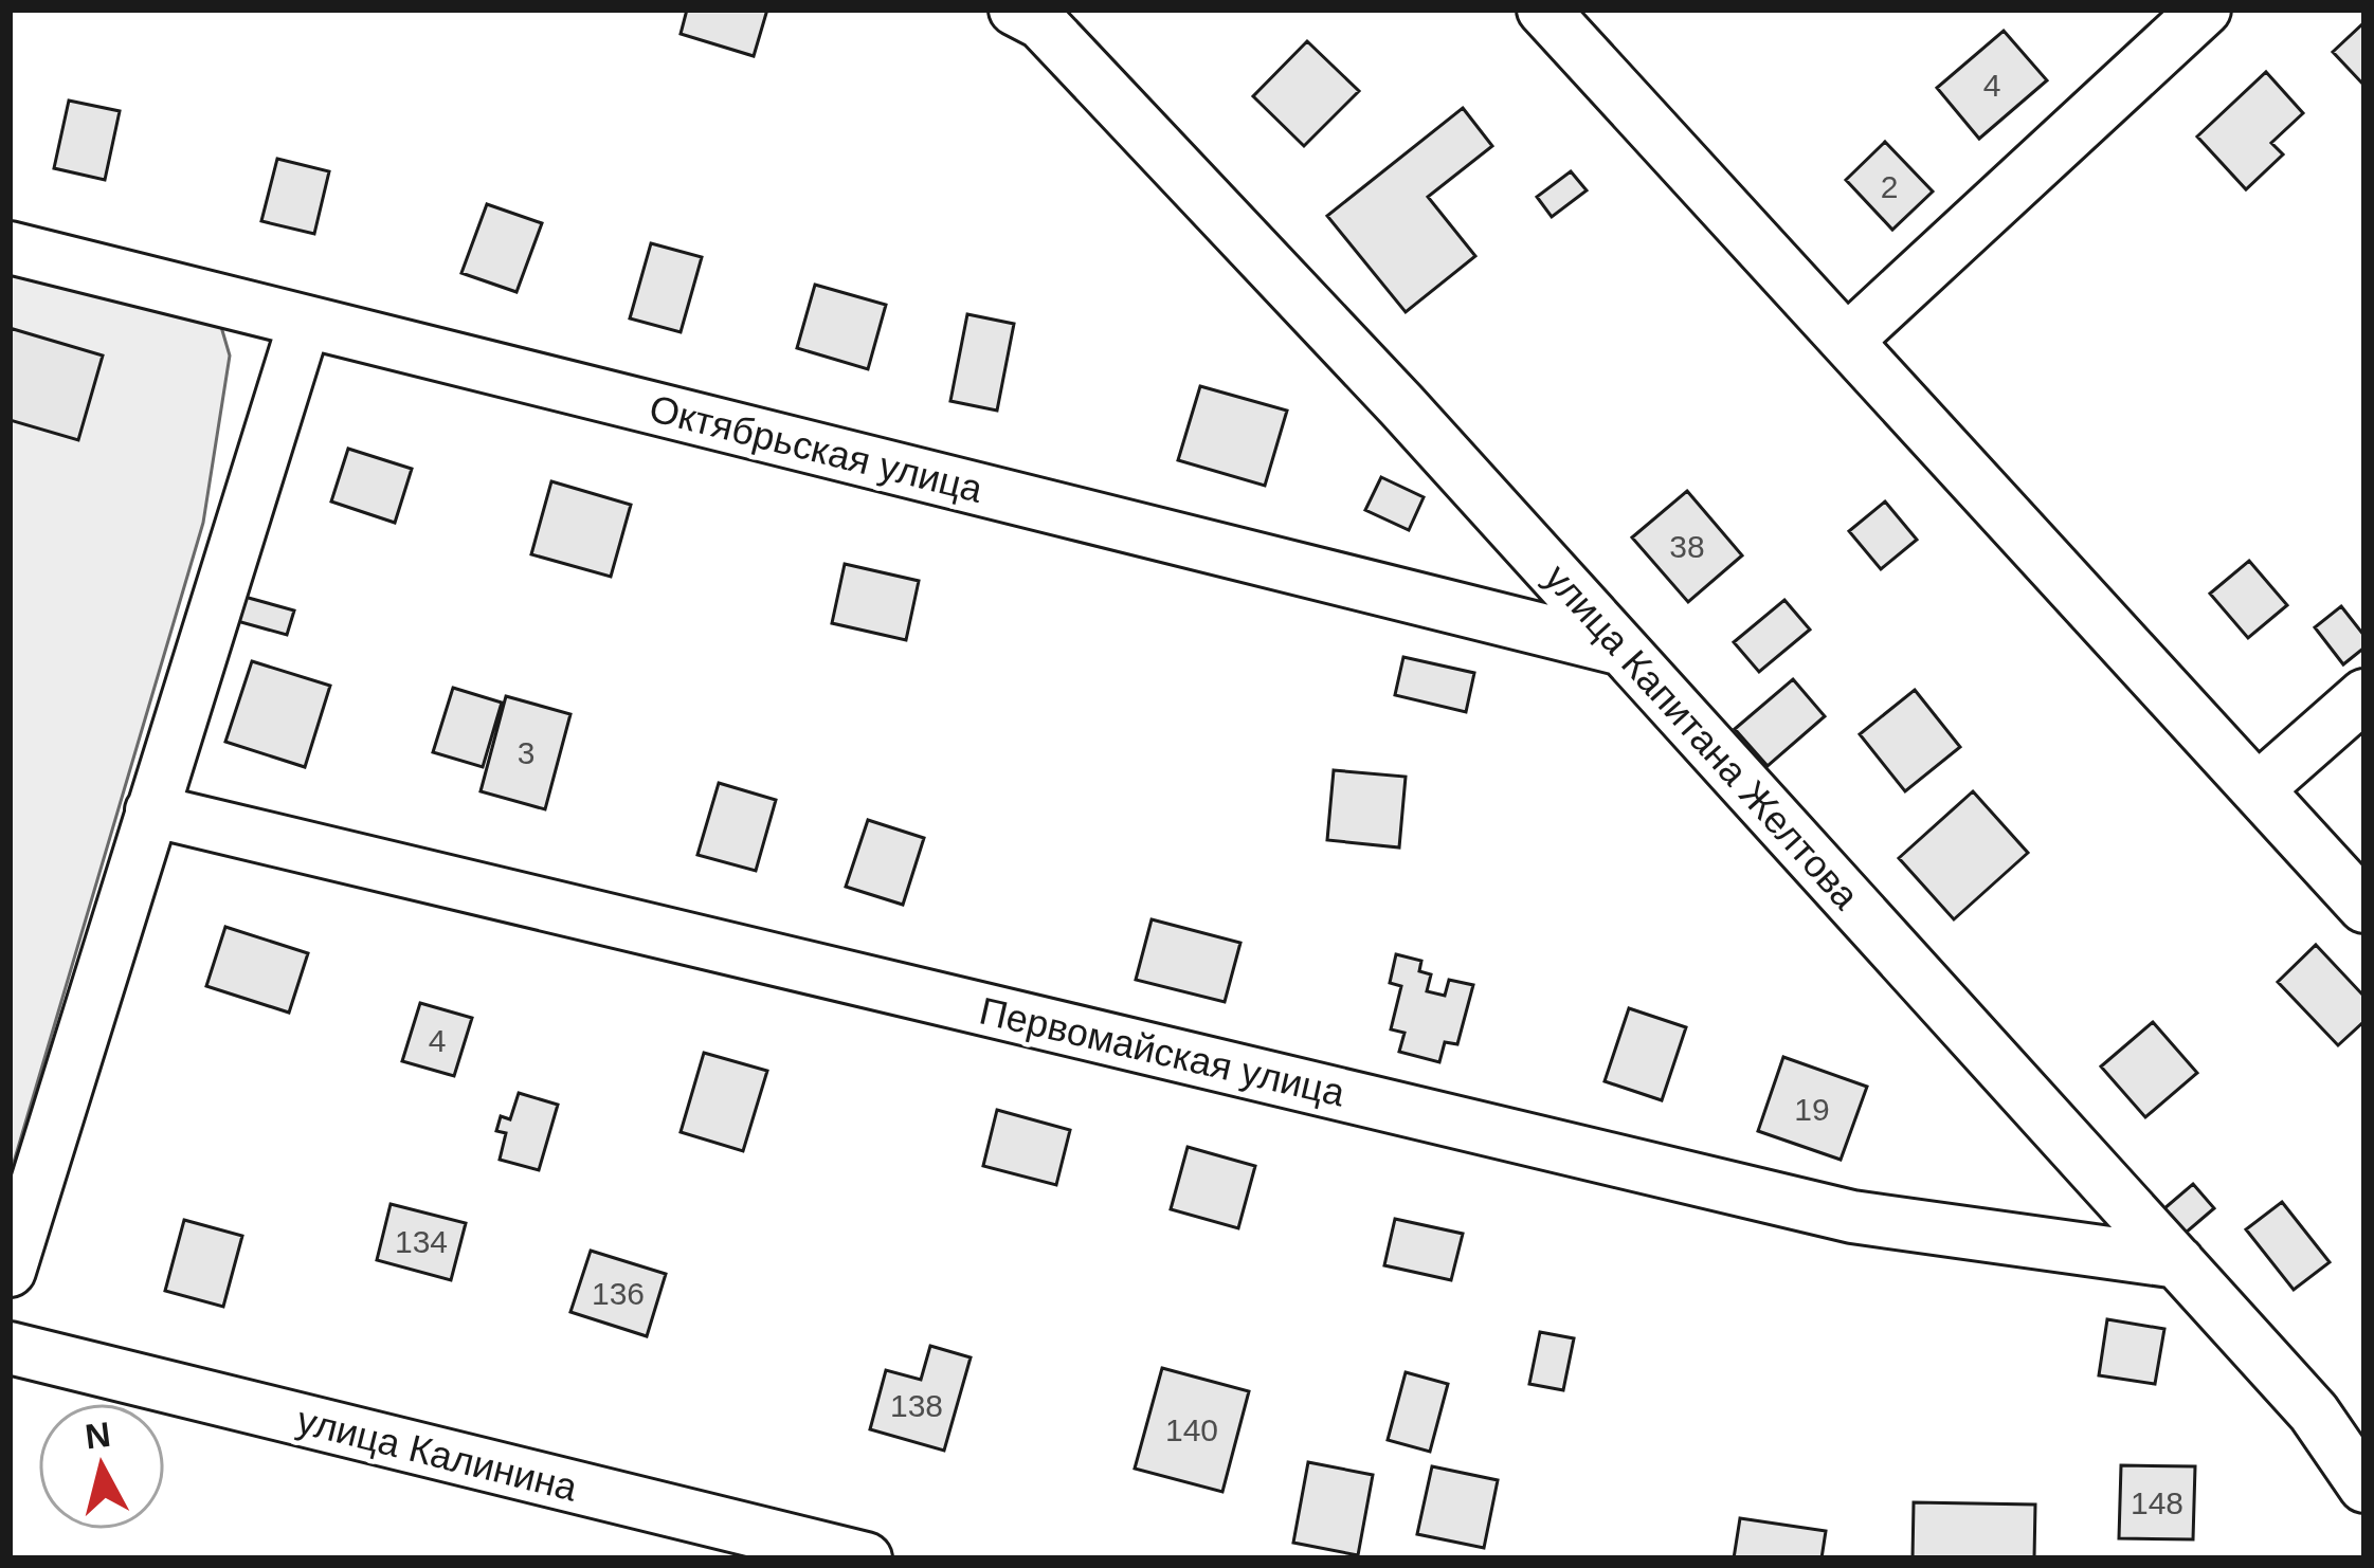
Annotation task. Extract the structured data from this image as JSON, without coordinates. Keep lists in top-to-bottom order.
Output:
{
  "streets": {
    "street": [
      "Октябрьская улица",
      "улица Капитана Желтова",
      "Первомайская улица",
      "улица Калинина"
    ]
  },
  "crossings": [
    ["Октябрьская улица", "улица Капитана Желтова"],
    ["улица Капитана Желтова", "Первомайская улица"]
  ],
  "house_numbers": [
    "4",
    "2",
    "38",
    "3",
    "4",
    "19",
    "134",
    "136",
    "138",
    "140",
    "148"
  ],
  "north": "top"
}
